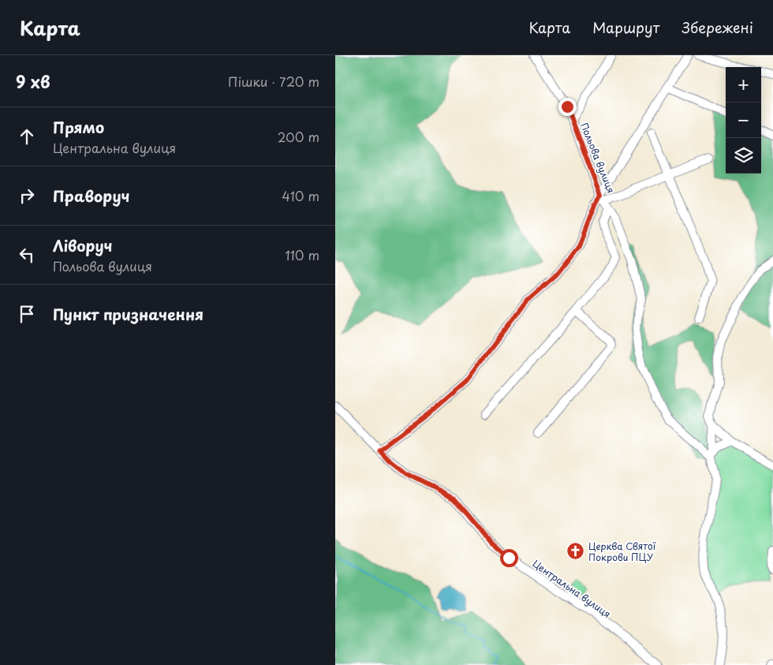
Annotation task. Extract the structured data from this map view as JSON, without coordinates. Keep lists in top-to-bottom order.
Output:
{
  "streets": {
    "street": ["Польова вулиця", "Центральна вулиця"]
  },
  "places": {
    "church": ["Церква Святої Покрови ПЦУ"]
  },
  "page": {
    "header": "Карта",
    "nav": ["Карта", "Маршрут", "Збережені"],
    "heading": ["9 хв", "Пішки · 720 m"],
    "map_buttons": ["+", "−"],
    "list": [
      ["Прямо", "Центральна вулиця", "200 m"],
      ["Праворуч", "410 m"],
      ["Ліворуч", "Польова вулиця", "110 m"],
      "Пункт призначення"
    ]
  }
}
